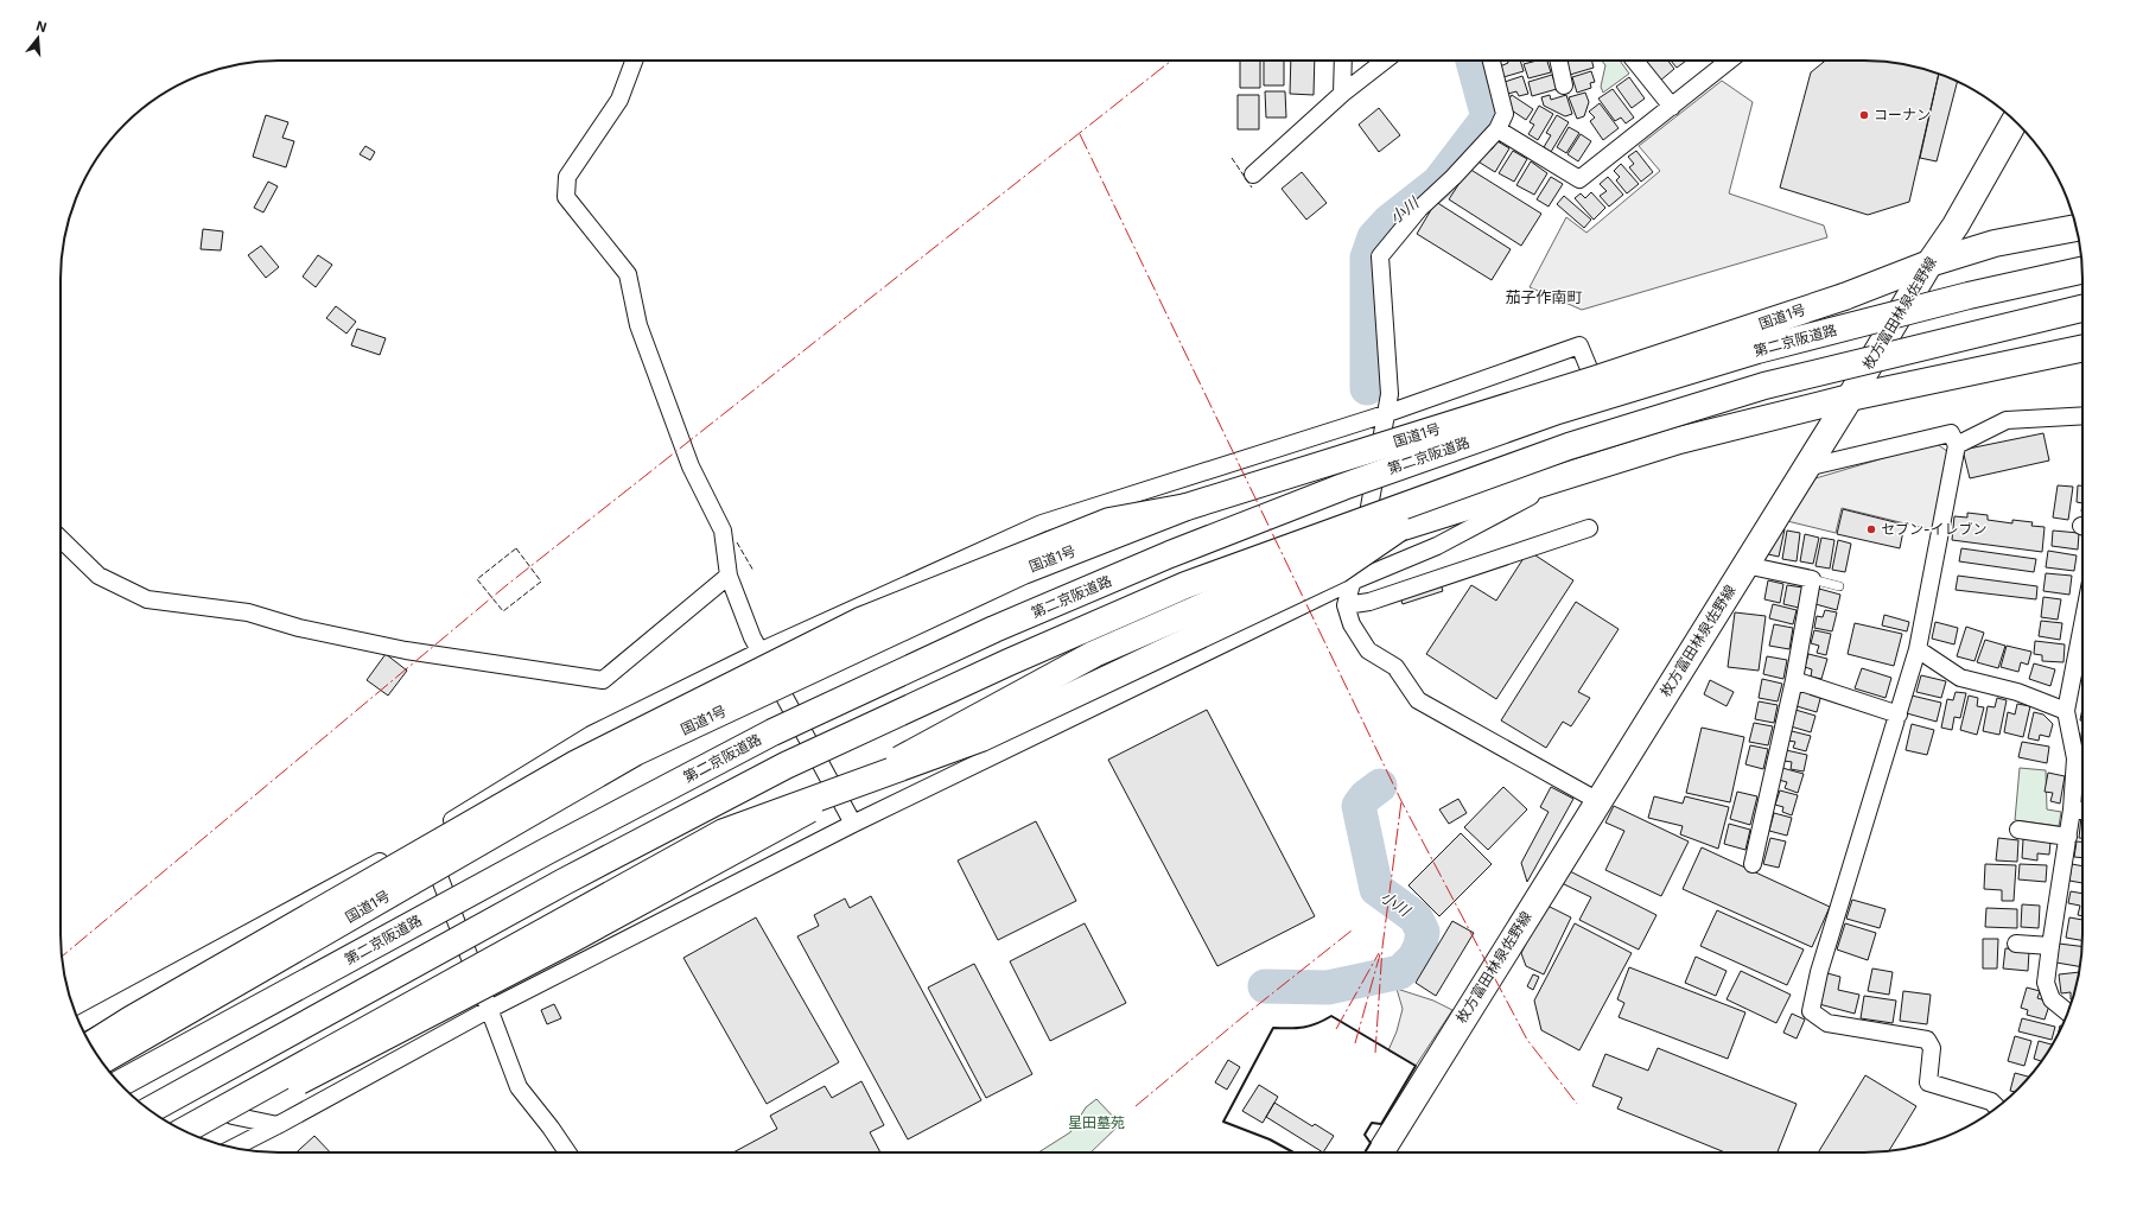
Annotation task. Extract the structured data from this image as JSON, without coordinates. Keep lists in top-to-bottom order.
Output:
{
  "streets": {
    "main road": ["枚方富田林泉佐野線", "国道1号", "第二京阪道路"]
  },
  "crossings": [
    ["枚方富田林泉佐野線", "国道1号"]
  ],
  "districts": ["茄子作南町"],
  "water": ["小川"],
  "parks": ["星田墓苑"],
  "places": ["コーナン", "セブン-イレブン"],
  "north": "top"
}
